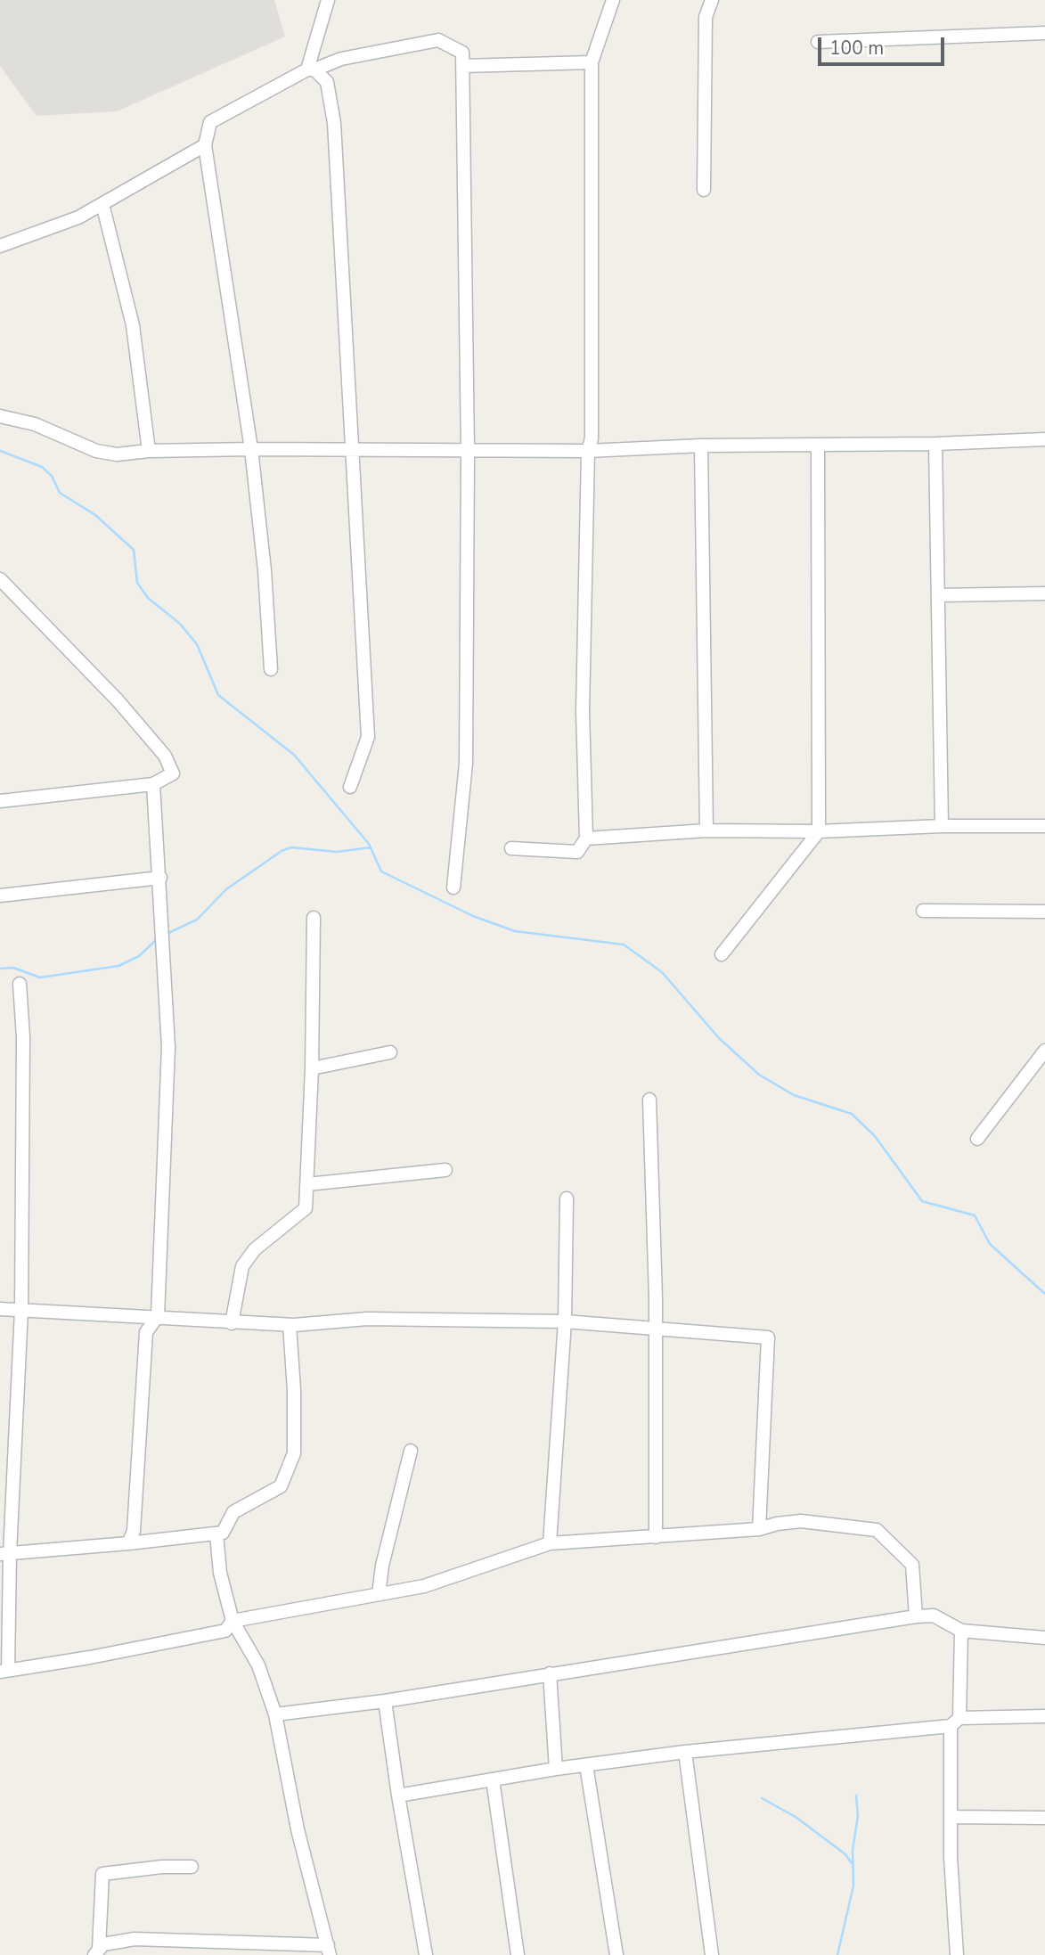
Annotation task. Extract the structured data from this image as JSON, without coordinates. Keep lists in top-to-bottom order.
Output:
{
  "scale_bar": "100 m"
}
